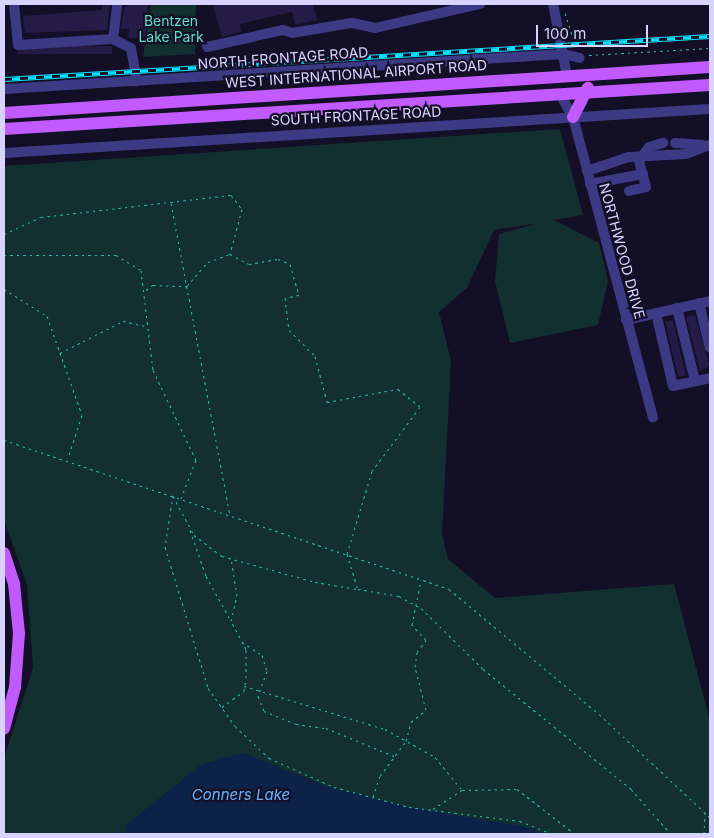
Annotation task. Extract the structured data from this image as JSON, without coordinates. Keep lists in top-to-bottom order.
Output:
{
  "streets": {
    "main road": ["WEST INTERNATIONAL AIRPORT ROAD"],
    "street": ["NORTH FRONTAGE ROAD", "SOUTH FRONTAGE ROAD", "NORTHWOOD DRIVE"]
  },
  "crossings": [
    ["SOUTH FRONTAGE ROAD", "NORTHWOOD DRIVE"]
  ],
  "water": ["Conners Lake"],
  "parks": ["Bentzen Lake Park"],
  "scale_bar": "100 m"
}
